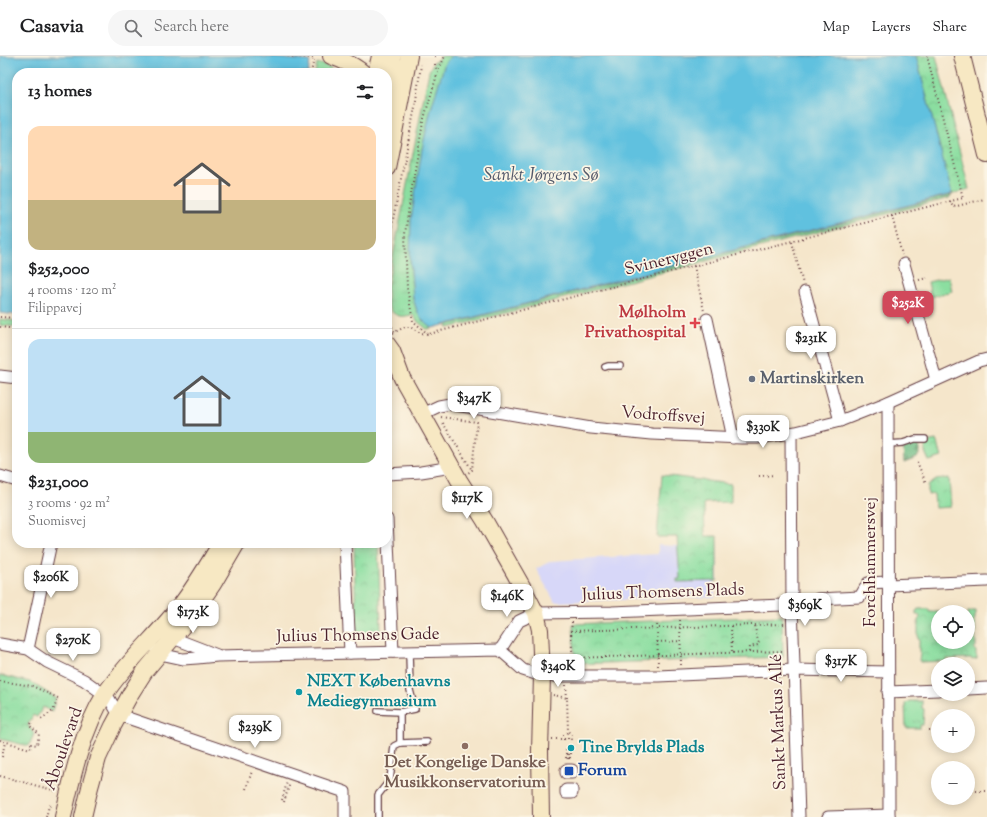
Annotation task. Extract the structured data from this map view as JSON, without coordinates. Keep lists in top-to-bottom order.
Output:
{
  "streets": {
    "street": [
      "Vodroffsvej",
      "Forchhammersvej",
      "Julius Thomsens Plads",
      "Julius Thomsens Gade",
      "Sankt Markus Allé",
      "Åboulevard"
    ],
    "path": ["Svineryggen"]
  },
  "crossings": [
    ["Vodroffsvej", "Forchhammersvej"],
    ["Vodroffsvej", "Sankt Markus Allé"],
    ["Forchhammersvej", "Julius Thomsens Plads"],
    ["Julius Thomsens Plads", "Sankt Markus Allé"],
    ["Julius Thomsens Gade", "Åboulevard"]
  ],
  "water": ["Sankt Jørgens Sø"],
  "places": {
    "health": ["Mølholm Privathospital"],
    "other": [
      "Martinskirken",
      "NEXT Københavns Mediegymnasium",
      "Det Kongelige Danske Musikkonservatorium",
      "Tine Brylds Plads"
    ],
    "transit": ["Forum"]
  },
  "page": {
    "header": "Casavia",
    "search": "Search here",
    "nav": ["Map", "Layers", "Share"],
    "heading": "13 homes",
    "list": [
      {
        "name": "$252,000",
        "note": "4 rooms · 120 m² · Filippavej"
      },
      {
        "name": "$231,000",
        "note": "3 rooms · 92 m² · Suomisvej"
      }
    ],
    "price": [
      "$252K",
      "$231K",
      "$347K",
      "$330K",
      "$117K",
      "$206K",
      "$146K",
      "$369K",
      "$173K",
      "$270K",
      "$317K",
      "$340K",
      "$239K"
    ],
    "map_buttons": ["+", "−"]
  }
}
